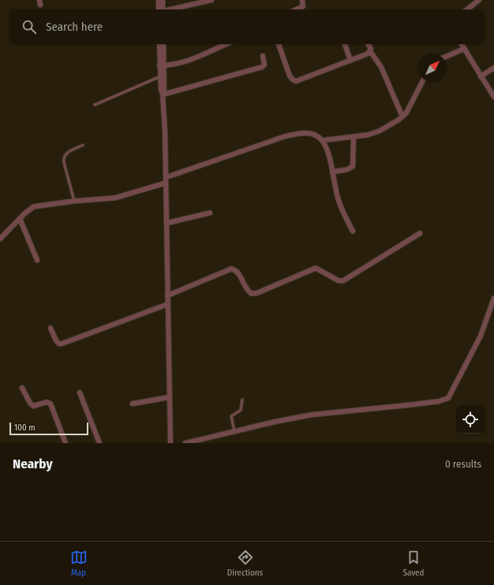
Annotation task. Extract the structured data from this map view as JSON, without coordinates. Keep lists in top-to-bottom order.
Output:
{
  "scale_bar": "100 m",
  "north": "top right",
  "page": {
    "search": "Search here",
    "scale": "100 m",
    "heading": ["Nearby", "0 results"],
    "nav": ["Map", "Directions", "Saved"]
  }
}
